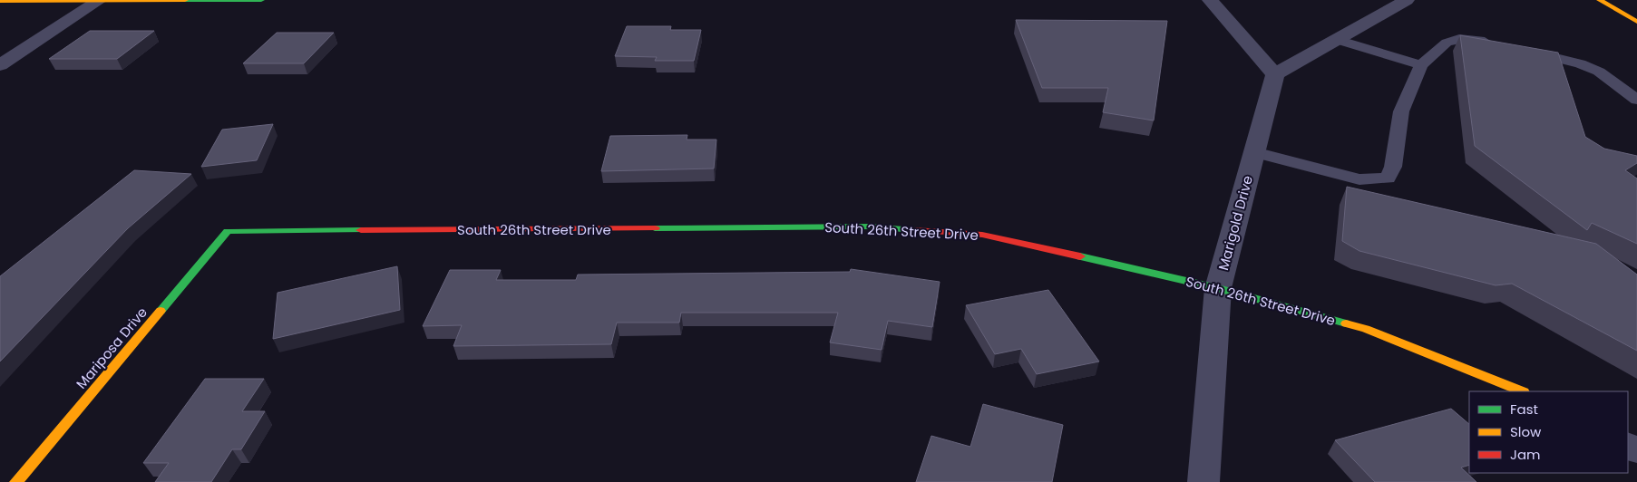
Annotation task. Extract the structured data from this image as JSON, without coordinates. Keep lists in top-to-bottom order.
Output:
{
  "streets": {
    "street": ["Marigold Drive", "South 26th Street Drive", "Mariposa Drive"]
  },
  "crossings": [
    ["Marigold Drive", "South 26th Street Drive"],
    ["South 26th Street Drive", "Mariposa Drive"]
  ],
  "legend": ["Fast", "Slow", "Jam"]
}
